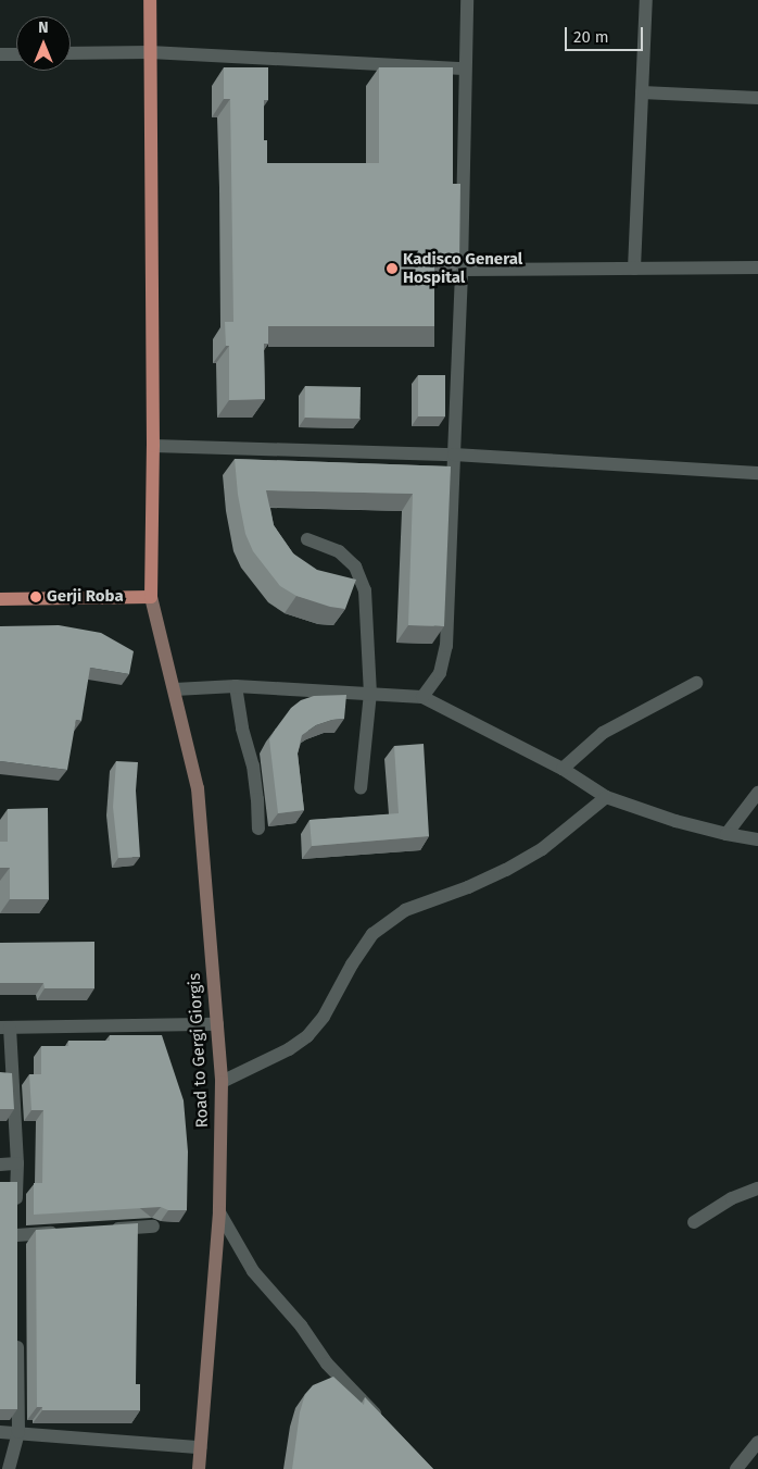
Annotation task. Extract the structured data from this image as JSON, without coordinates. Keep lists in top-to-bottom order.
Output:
{
  "streets": {
    "main road": ["Road to Gergi Giorgis"]
  },
  "places": ["Kadisco General Hospital", "Gerji Roba"],
  "scale_bar": "20 m",
  "north": "top"
}
